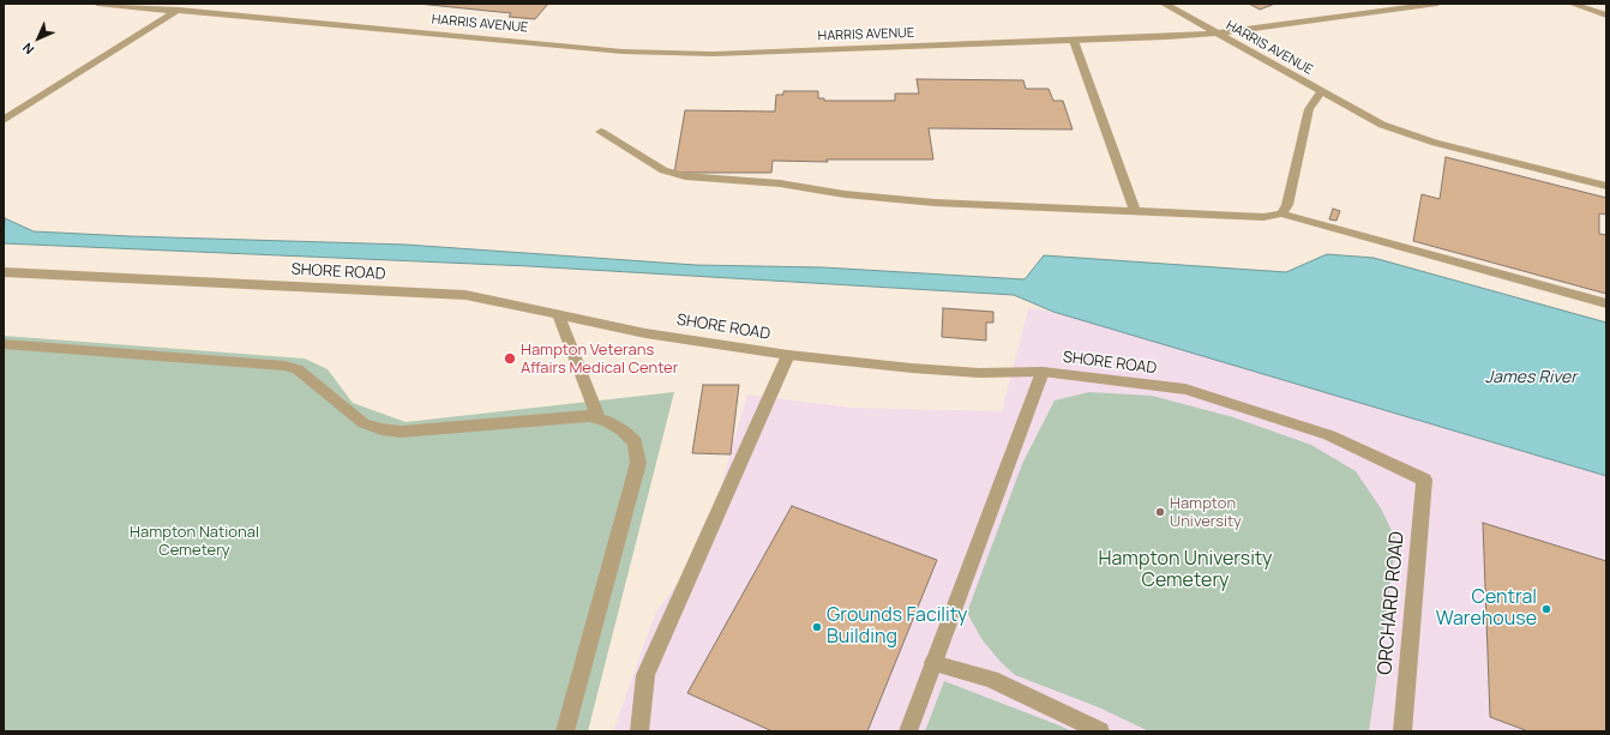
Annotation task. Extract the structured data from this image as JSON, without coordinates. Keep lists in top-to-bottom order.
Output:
{
  "streets": {
    "street": ["HARRIS AVENUE", "SHORE ROAD", "ORCHARD ROAD"]
  },
  "crossings": [
    ["SHORE ROAD", "ORCHARD ROAD"]
  ],
  "water": ["James River"],
  "parks": ["Hampton National Cemetery", "Hampton University Cemetery"],
  "places": [
    "Hampton Veterans Affairs Medical Center",
    "Hampton University",
    "Central Warehouse",
    "Grounds Facility Building"
  ],
  "north": "bottom left"
}
